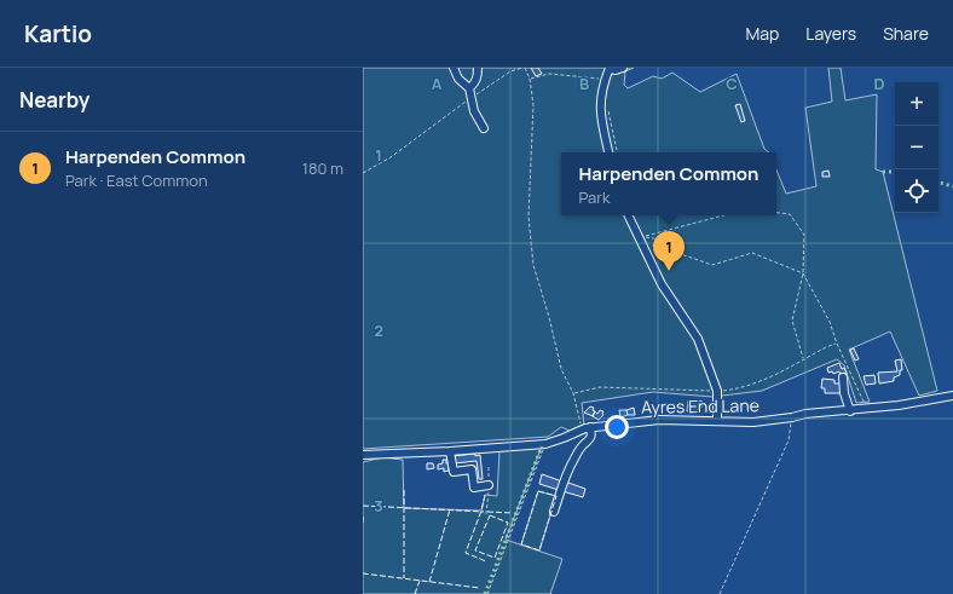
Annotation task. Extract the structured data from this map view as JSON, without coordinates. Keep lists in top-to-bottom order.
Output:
{
  "streets": {
    "street": ["Ayres End Lane"]
  },
  "page": {
    "header": "Kartio",
    "nav": ["Map", "Layers", "Share"],
    "heading": "Nearby",
    "map_buttons": ["+", "−"],
    "list": [
      {
        "mark": "1",
        "name": "Harpenden Common",
        "note": "Park · East Common",
        "value": "180 m"
      }
    ],
    "popup": ["Harpenden Common", "Park"],
    "pins": "1"
  },
  "grid": {
    "columns": [
      "A",
      "B",
      "C",
      "D"
    ],
    "rows": ["1", "2", "3"]
  }
}
